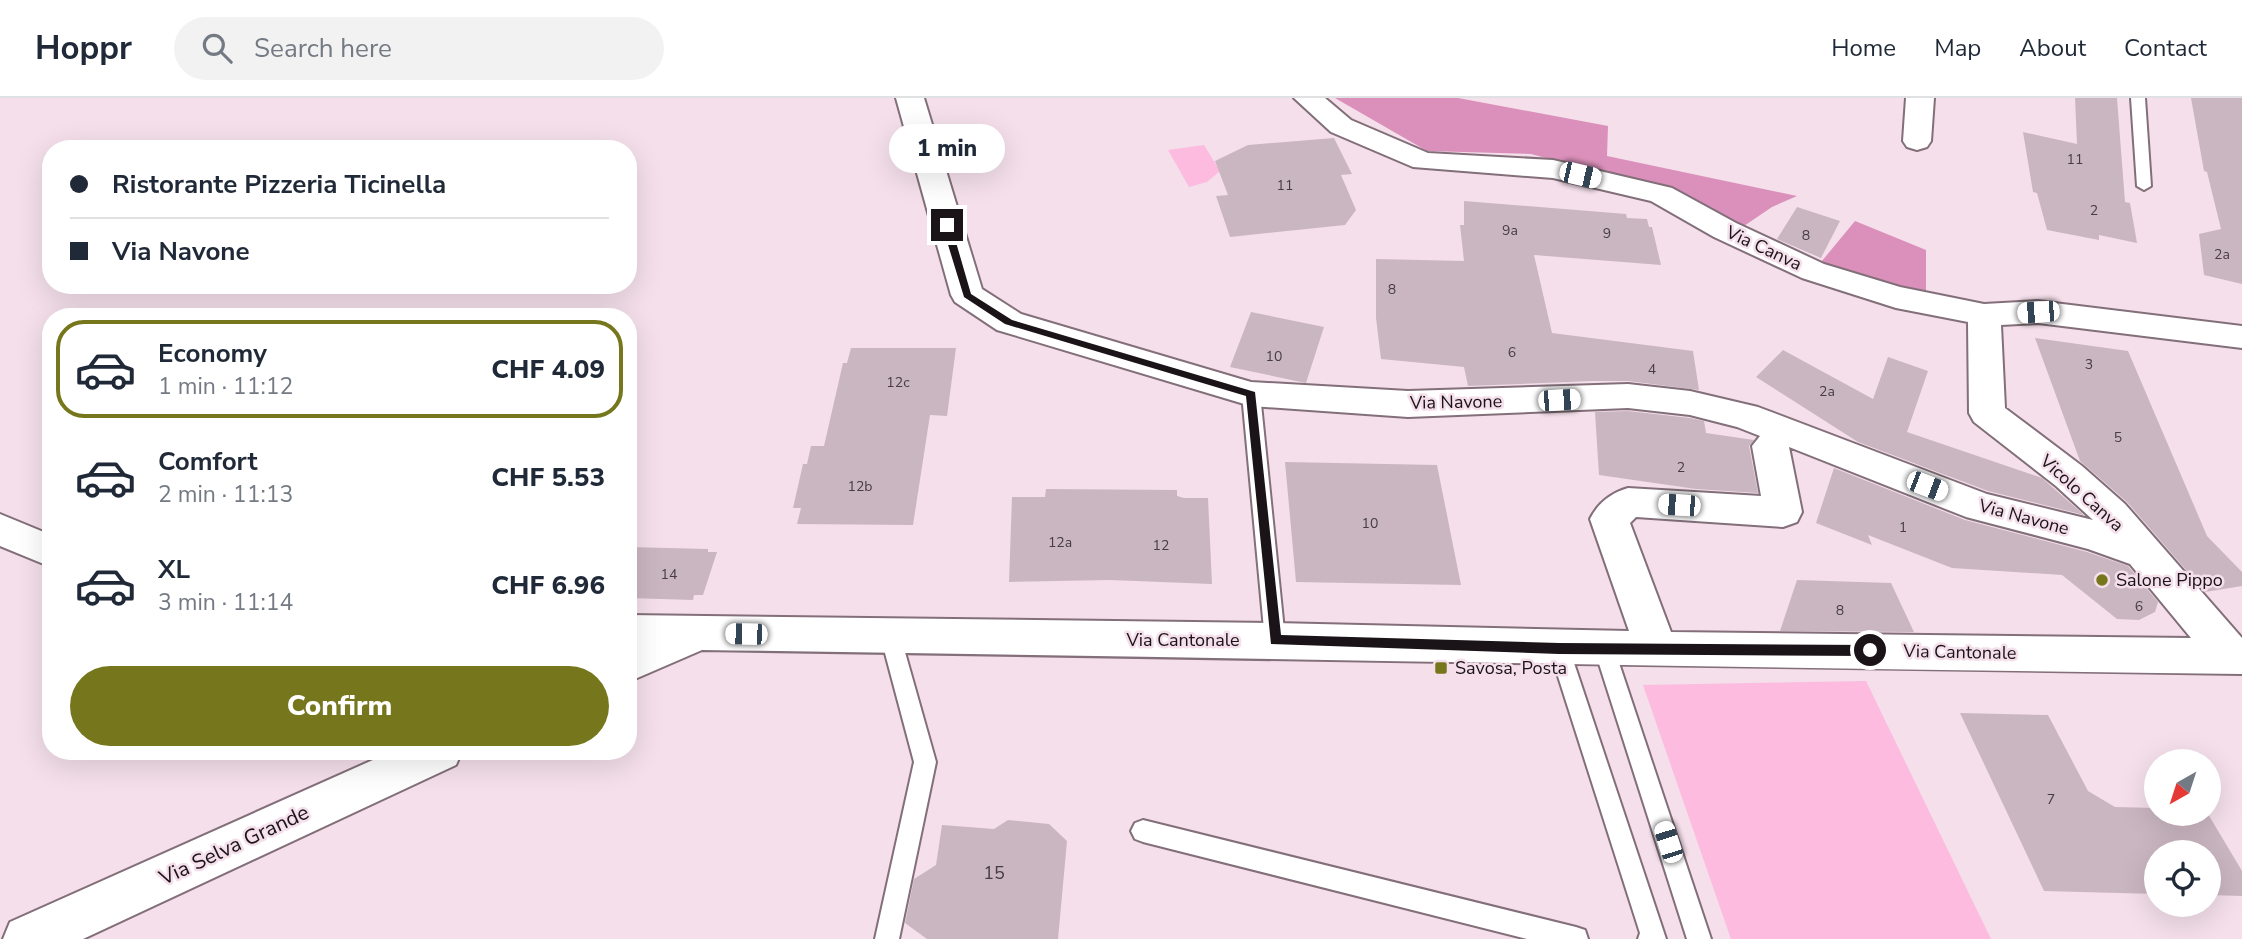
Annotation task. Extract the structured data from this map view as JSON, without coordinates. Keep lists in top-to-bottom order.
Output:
{
  "streets": {
    "street": [
      "Via Canva",
      "Via Navone",
      "Vicolo Canva",
      "Via Cantonale",
      "Via Selva Grande"
    ]
  },
  "crossings": [
    ["Via Canva", "Vicolo Canva"],
    ["Via Navone", "Vicolo Canva"],
    ["Vicolo Canva", "Via Cantonale"]
  ],
  "places": {
    "other": ["Salone Pippo"],
    "transit": ["Savosa, Posta"]
  },
  "house_numbers": [
    "11",
    "11",
    "2",
    "9a",
    "9",
    "8",
    "2a",
    "8",
    "6",
    "10",
    "3",
    "4",
    "12c",
    "2a",
    "5",
    "2",
    "12b",
    "10",
    "1",
    "12a",
    "12",
    "14",
    "6",
    "8",
    "7",
    "15"
  ],
  "north": "bottom left",
  "page": {
    "header": "Hoppr",
    "search": "Search here",
    "nav": [
      "Home",
      "Map",
      "About",
      "Contact"
    ],
    "bubble": "1 min",
    "banner": ["Ristorante Pizzeria Ticinella", "Via Navone"],
    "list": [
      {
        "name": "Economy",
        "note": "1 min · 11:12",
        "value": "CHF 4.09"
      },
      {
        "name": "Comfort",
        "note": "2 min · 11:13",
        "value": "CHF 5.53"
      },
      {
        "name": "XL",
        "note": "3 min · 11:14",
        "value": "CHF 6.96"
      }
    ],
    "buttons": "Confirm"
  }
}
